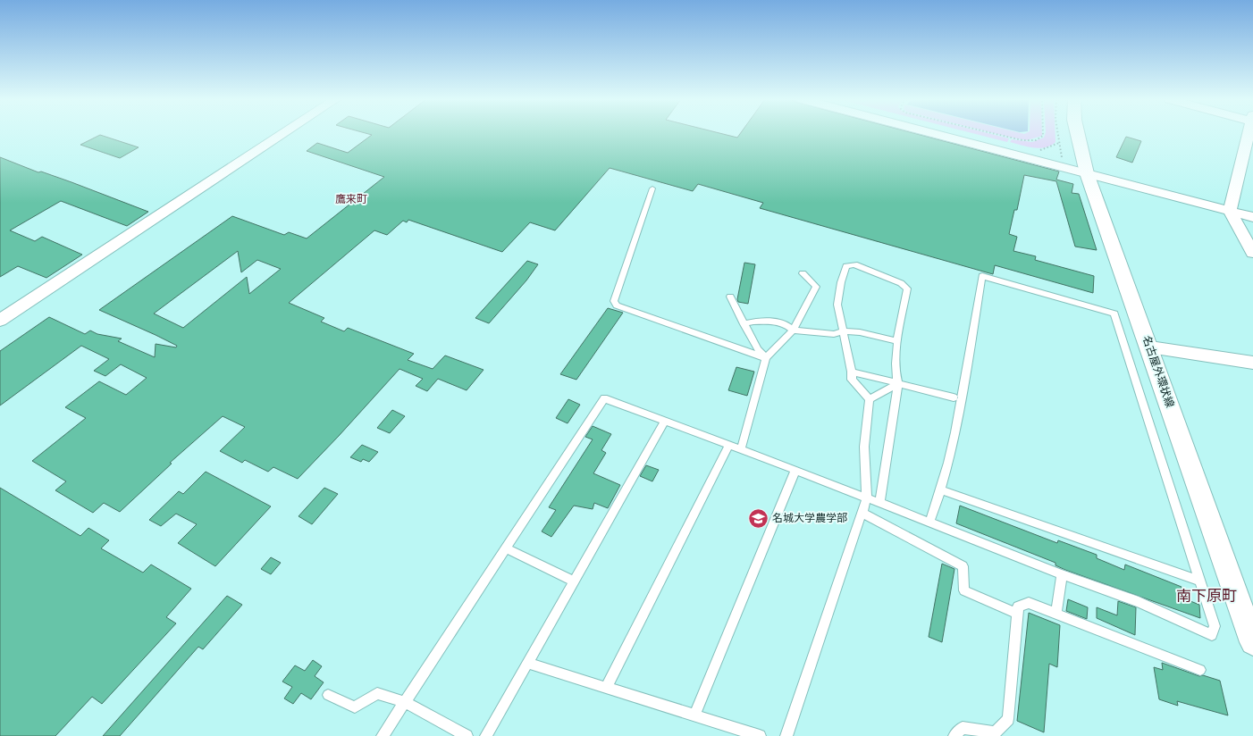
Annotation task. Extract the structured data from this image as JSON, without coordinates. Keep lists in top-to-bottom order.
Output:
{
  "streets": {
    "main road": ["名古屋外環状線"]
  },
  "districts": ["鷹来町", "南下原町"],
  "places": {
    "school or university": ["名城大学農学部"]
  }
}
